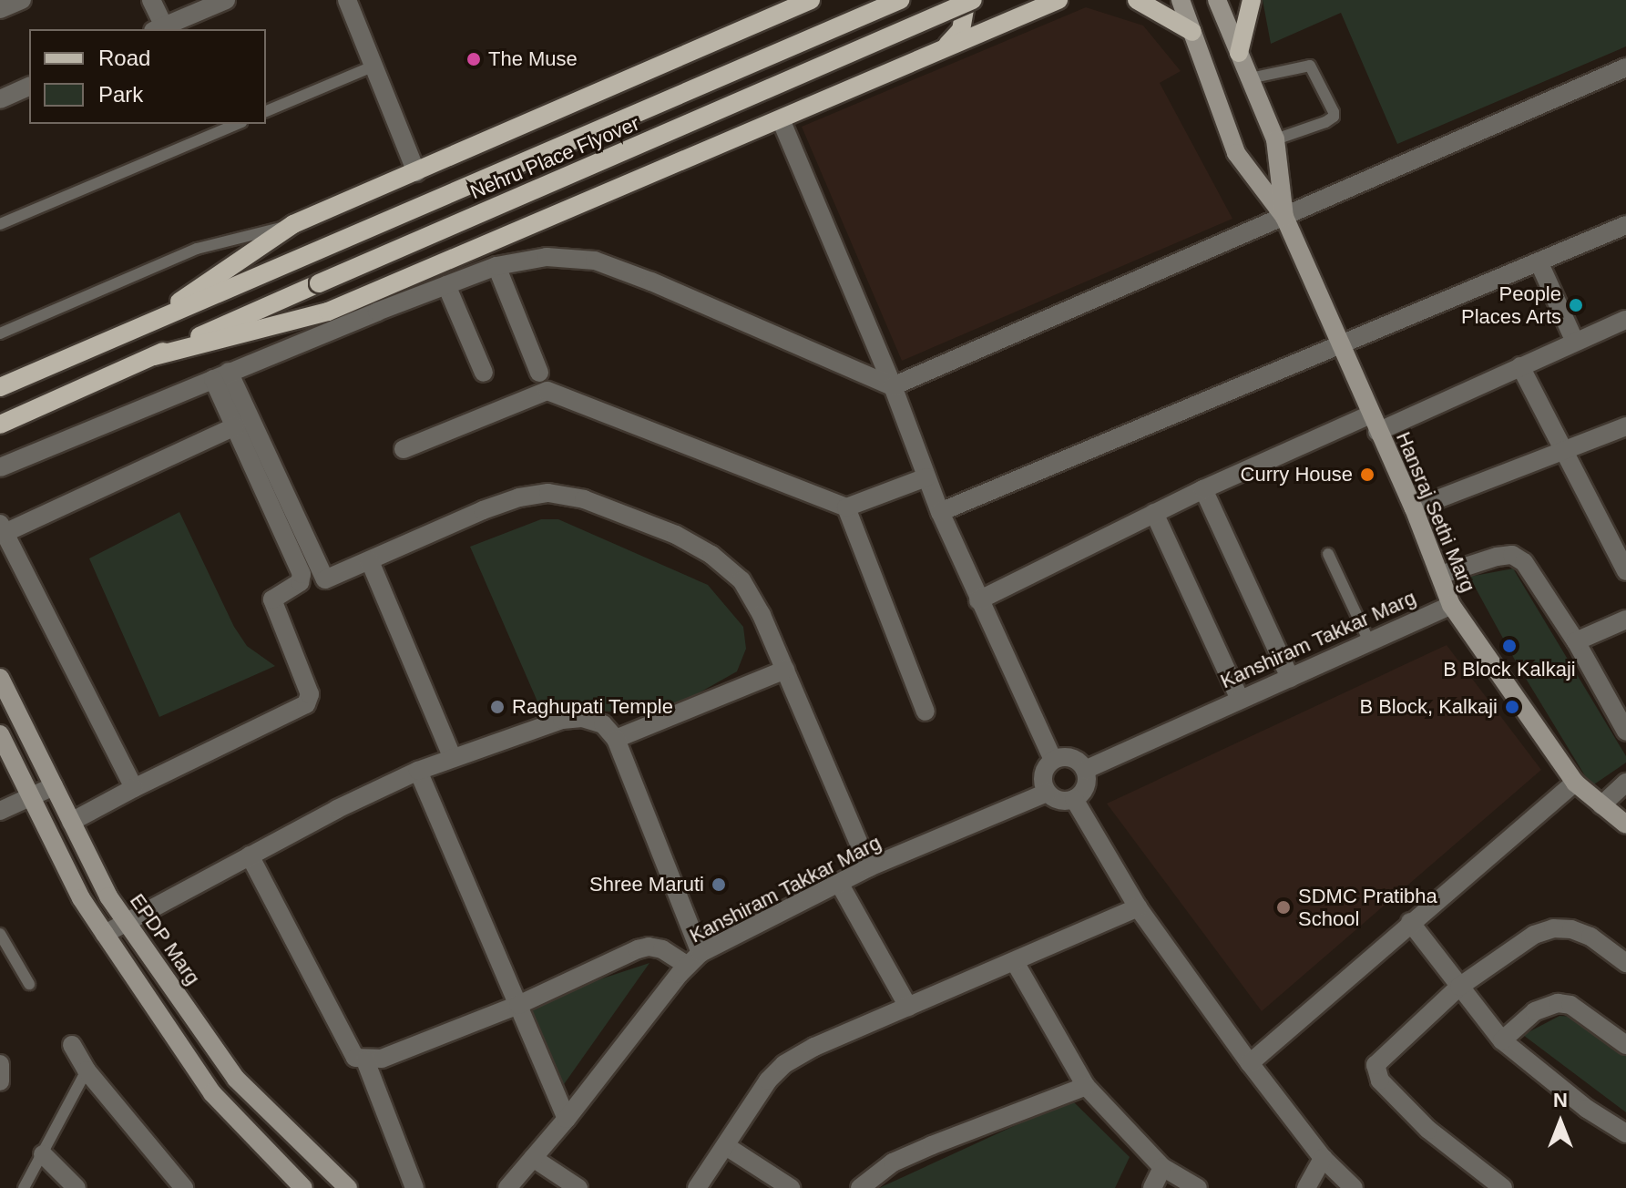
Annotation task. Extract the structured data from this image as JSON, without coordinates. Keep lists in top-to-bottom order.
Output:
{
  "streets": {
    "main road": ["Nehru Place Flyover"],
    "street": ["Hansraj Sethi Marg", "Kanshiram Takkar Marg", "EPDP Marg"]
  },
  "crossings": [
    ["Hansraj Sethi Marg", "Kanshiram Takkar Marg"]
  ],
  "places": [
    "The Muse",
    "People Places Arts",
    "Curry House",
    "B Block Kalkaji",
    "Raghupati Temple",
    "B Block, Kalkaji",
    "Shree Maruti",
    "SDMC Pratibha School"
  ],
  "legend": ["Road", "Park"],
  "north": "top"
}
